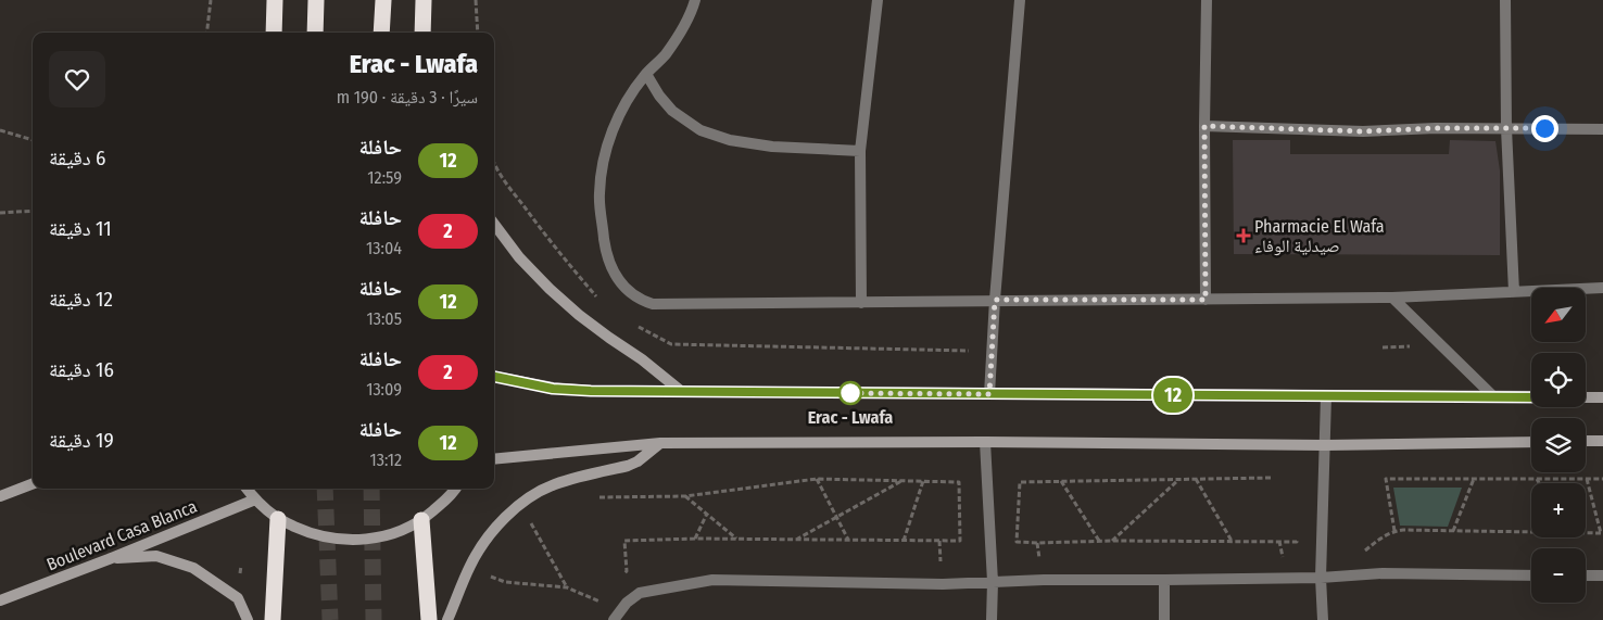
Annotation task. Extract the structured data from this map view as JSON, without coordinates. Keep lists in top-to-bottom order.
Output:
{
  "streets": {
    "main road": ["Boulevard Casa Blanca"]
  },
  "places": {
    "health": ["Pharmacie El Wafa صيدلية الوفاء"],
    "other": ["Erac - Lwafa"]
  },
  "lines": ["bus line 12"],
  "north": "bottom left",
  "page": {
    "on_map": "12",
    "heading": ["Erac - Lwafa", "سيرًا · 3 دقيقة · 190 m"],
    "list": [
      {
        "mark": "12",
        "name": "حافلة",
        "note": "12:59",
        "value": "6 دقيقة"
      },
      {
        "mark": "2",
        "name": "حافلة",
        "note": "13:04",
        "value": "11 دقيقة"
      },
      {
        "mark": "12",
        "name": "حافلة",
        "note": "13:05",
        "value": "12 دقيقة"
      },
      {
        "mark": "2",
        "name": "حافلة",
        "note": "13:09",
        "value": "16 دقيقة"
      },
      {
        "mark": "12",
        "name": "حافلة",
        "note": "13:12",
        "value": "19 دقيقة"
      }
    ],
    "map_buttons": ["+", "−"]
  }
}
